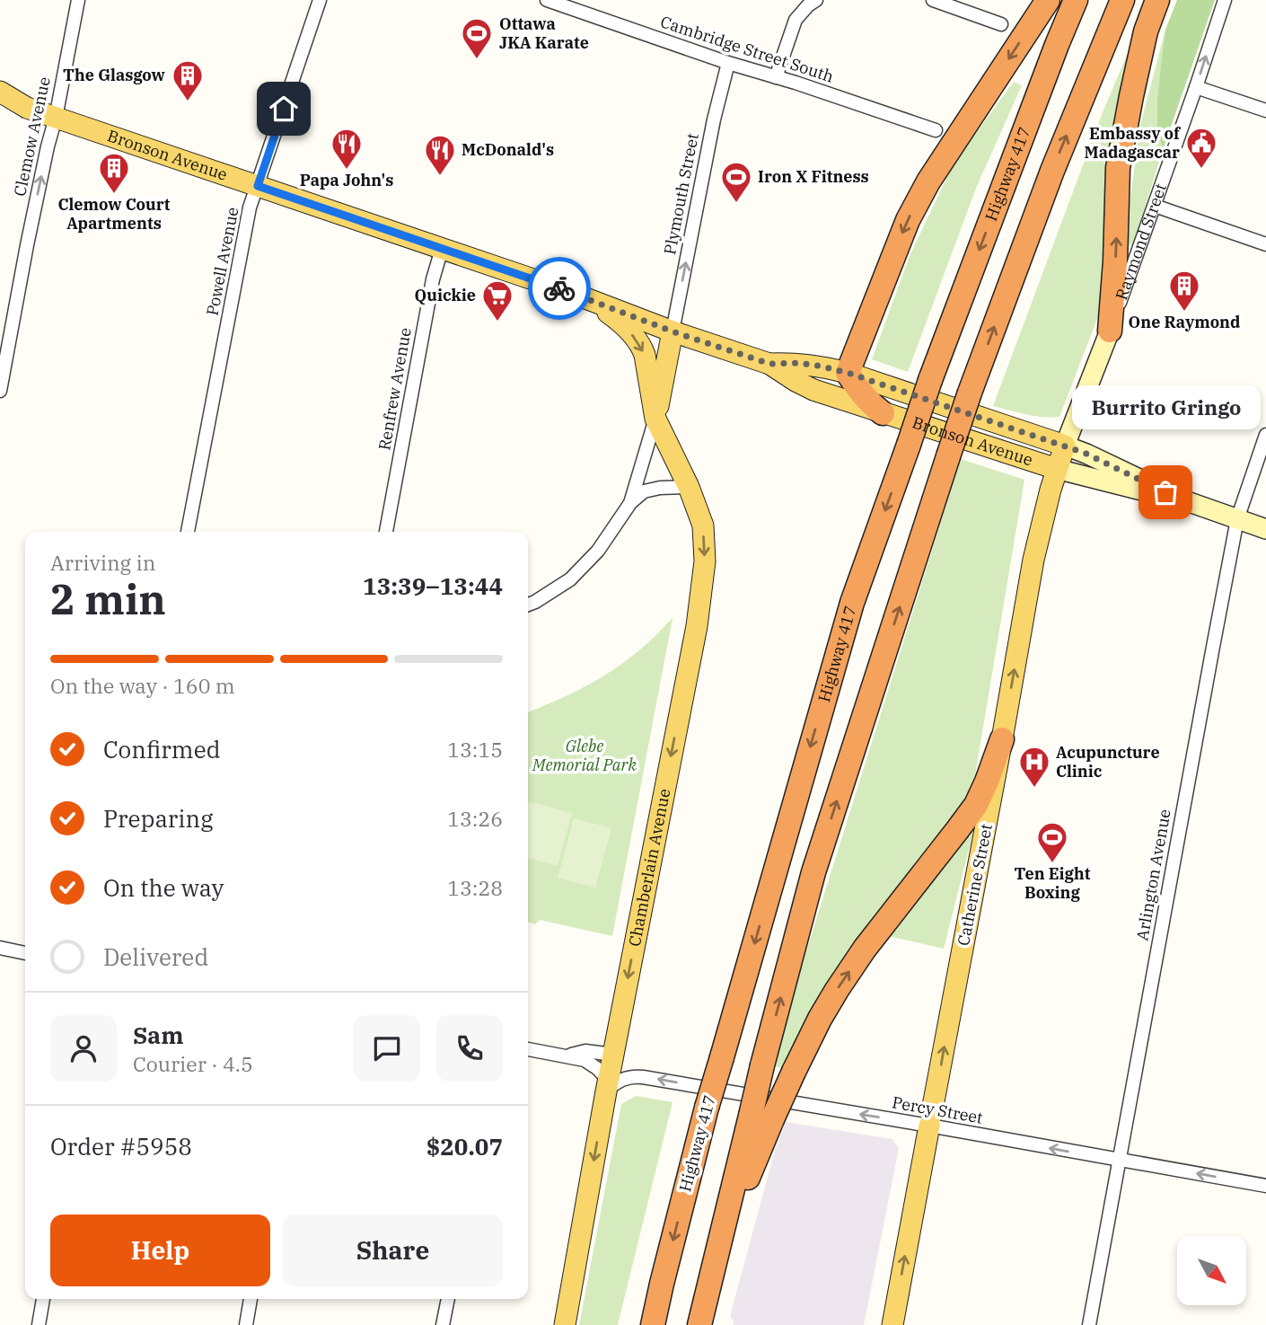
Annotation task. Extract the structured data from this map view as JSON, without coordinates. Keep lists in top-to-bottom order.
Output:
{
  "streets": {
    "highway": ["Highway 417"],
    "main road": [
      "Bronson Avenue",
      "Raymond Street",
      "Chamberlain Avenue",
      "Catherine Street"
    ],
    "street": [
      "Cambridge Street South",
      "Clemow Avenue",
      "Plymouth Street",
      "Powell Avenue",
      "Renfrew Avenue",
      "Arlington Avenue",
      "Percy Street"
    ]
  },
  "crossings": [
    ["Cambridge Street South", "Plymouth Street"],
    ["Clemow Avenue", "Bronson Avenue"],
    ["Bronson Avenue", "Plymouth Street"],
    ["Bronson Avenue", "Raymond Street"],
    ["Bronson Avenue", "Powell Avenue"],
    ["Bronson Avenue", "Renfrew Avenue"],
    ["Bronson Avenue", "Chamberlain Avenue"],
    ["Bronson Avenue", "Arlington Avenue"],
    ["Bronson Avenue", "Catherine Street"],
    ["Raymond Street", "Catherine Street"],
    ["Chamberlain Avenue", "Percy Street"],
    ["Arlington Avenue", "Percy Street"],
    ["Catherine Street", "Percy Street"]
  ],
  "one_way": [
    "Clemow Avenue",
    "Plymouth Street",
    "Chamberlain Avenue",
    "Catherine Street",
    "Percy Street"
  ],
  "parks": ["Glebe Memorial Park"],
  "places": {
    "sports": ["Ottawa JKA Karate", "Iron X Fitness", "Ten Eight Boxing"],
    "building": ["The Glasgow", "Clemow Court Apartments", "One Raymond"],
    "public building": ["Embassy of Madagascar"],
    "restaurant": ["Papa John's", "McDonald's"],
    "supermarket": ["Quickie"],
    "other": ["Burrito Gringo"],
    "hospital": ["Acupuncture Clinic"]
  },
  "north": "bottom right",
  "page": {
    "bubble": "Burrito Gringo",
    "heading": ["2 min", "Arriving in", "13:39–13:44"],
    "panel": [
      "Sam",
      "Courier · 4.5",
      "Order #5958",
      "$20.07"
    ],
    "bar": "On the way · 160 m",
    "list": [
      ["Confirmed", "13:15"],
      ["Preparing", "13:26"],
      ["On the way", "13:28"],
      "Delivered"
    ],
    "buttons": ["Help", "Share"]
  }
}
